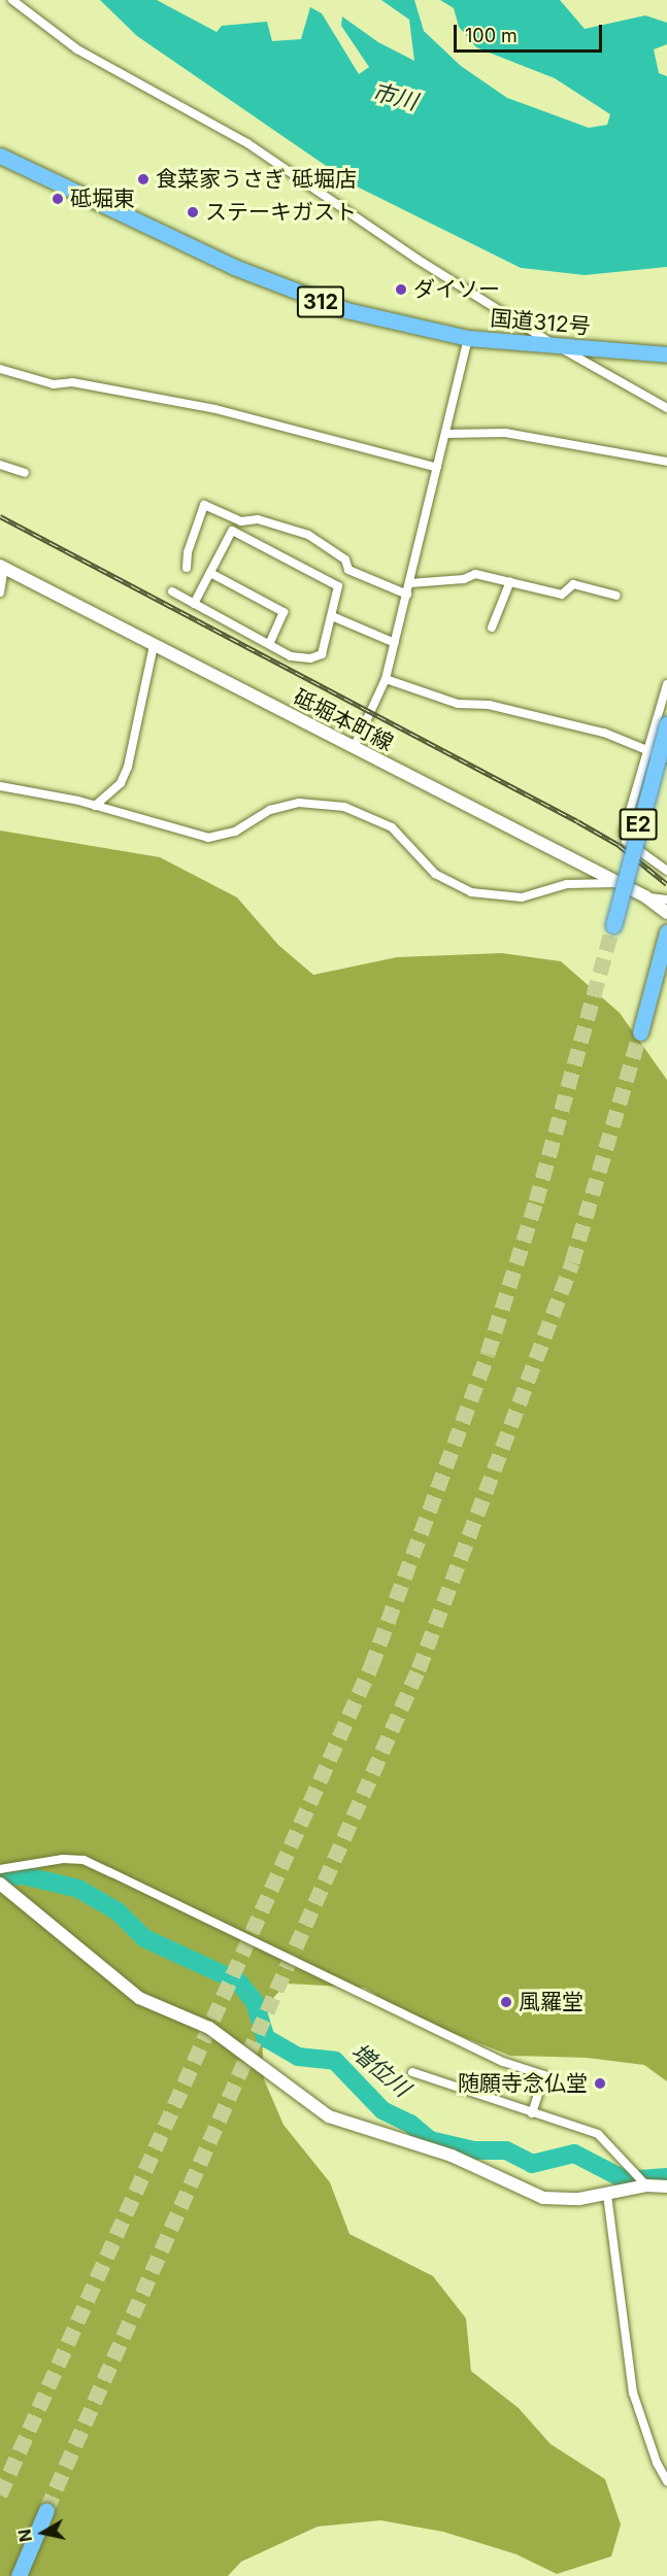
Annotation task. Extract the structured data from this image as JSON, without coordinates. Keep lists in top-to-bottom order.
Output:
{
  "streets": {
    "highway": ["312", "国道312号", "E2"],
    "street": ["砥堀本町線"]
  },
  "water": ["市川", "増位川"],
  "places": [
    "食菜家うさぎ 砥堀店",
    "砥堀東",
    "ステーキガスト",
    "ダイソー",
    "風羅堂",
    "随願寺念仏堂"
  ],
  "scale_bar": "100 m",
  "north": "left"
}
